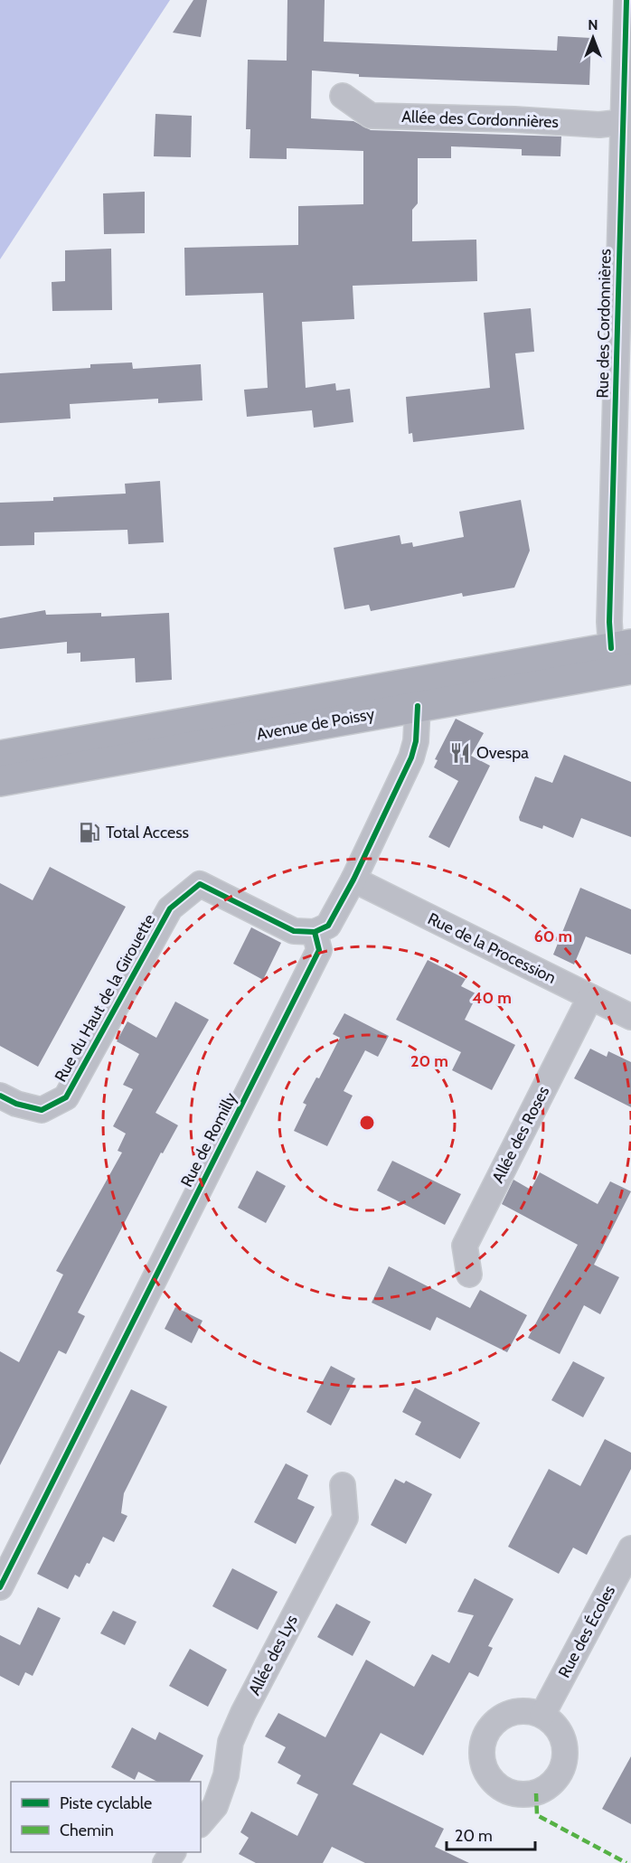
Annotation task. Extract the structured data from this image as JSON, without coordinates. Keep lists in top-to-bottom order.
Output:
{
  "streets": {
    "main road": ["Avenue de Poissy"],
    "street": [
      "Allée des Cordonnières",
      "Rue des Cordonnières",
      "Rue de la Procession",
      "Rue du Haut de la Girouette",
      "Allée des Roses",
      "Rue de Romilly",
      "Rue des Écoles",
      "Allée des Lys"
    ]
  },
  "crossings": [
    ["Allée des Cordonnières", "Rue des Cordonnières"],
    ["Rue des Cordonnières", "Avenue de Poissy"],
    ["Rue de la Procession", "Allée des Roses"],
    ["Rue du Haut de la Girouette", "Rue de Romilly"]
  ],
  "places": {
    "restaurant": ["Ovespa"],
    "fuel station": ["Total Access"]
  },
  "legend": ["Piste cyclable", "Chemin"],
  "scale_bar": "20 m",
  "north": "top",
  "rings": ["60 m", "40 m", "20 m"]
}
